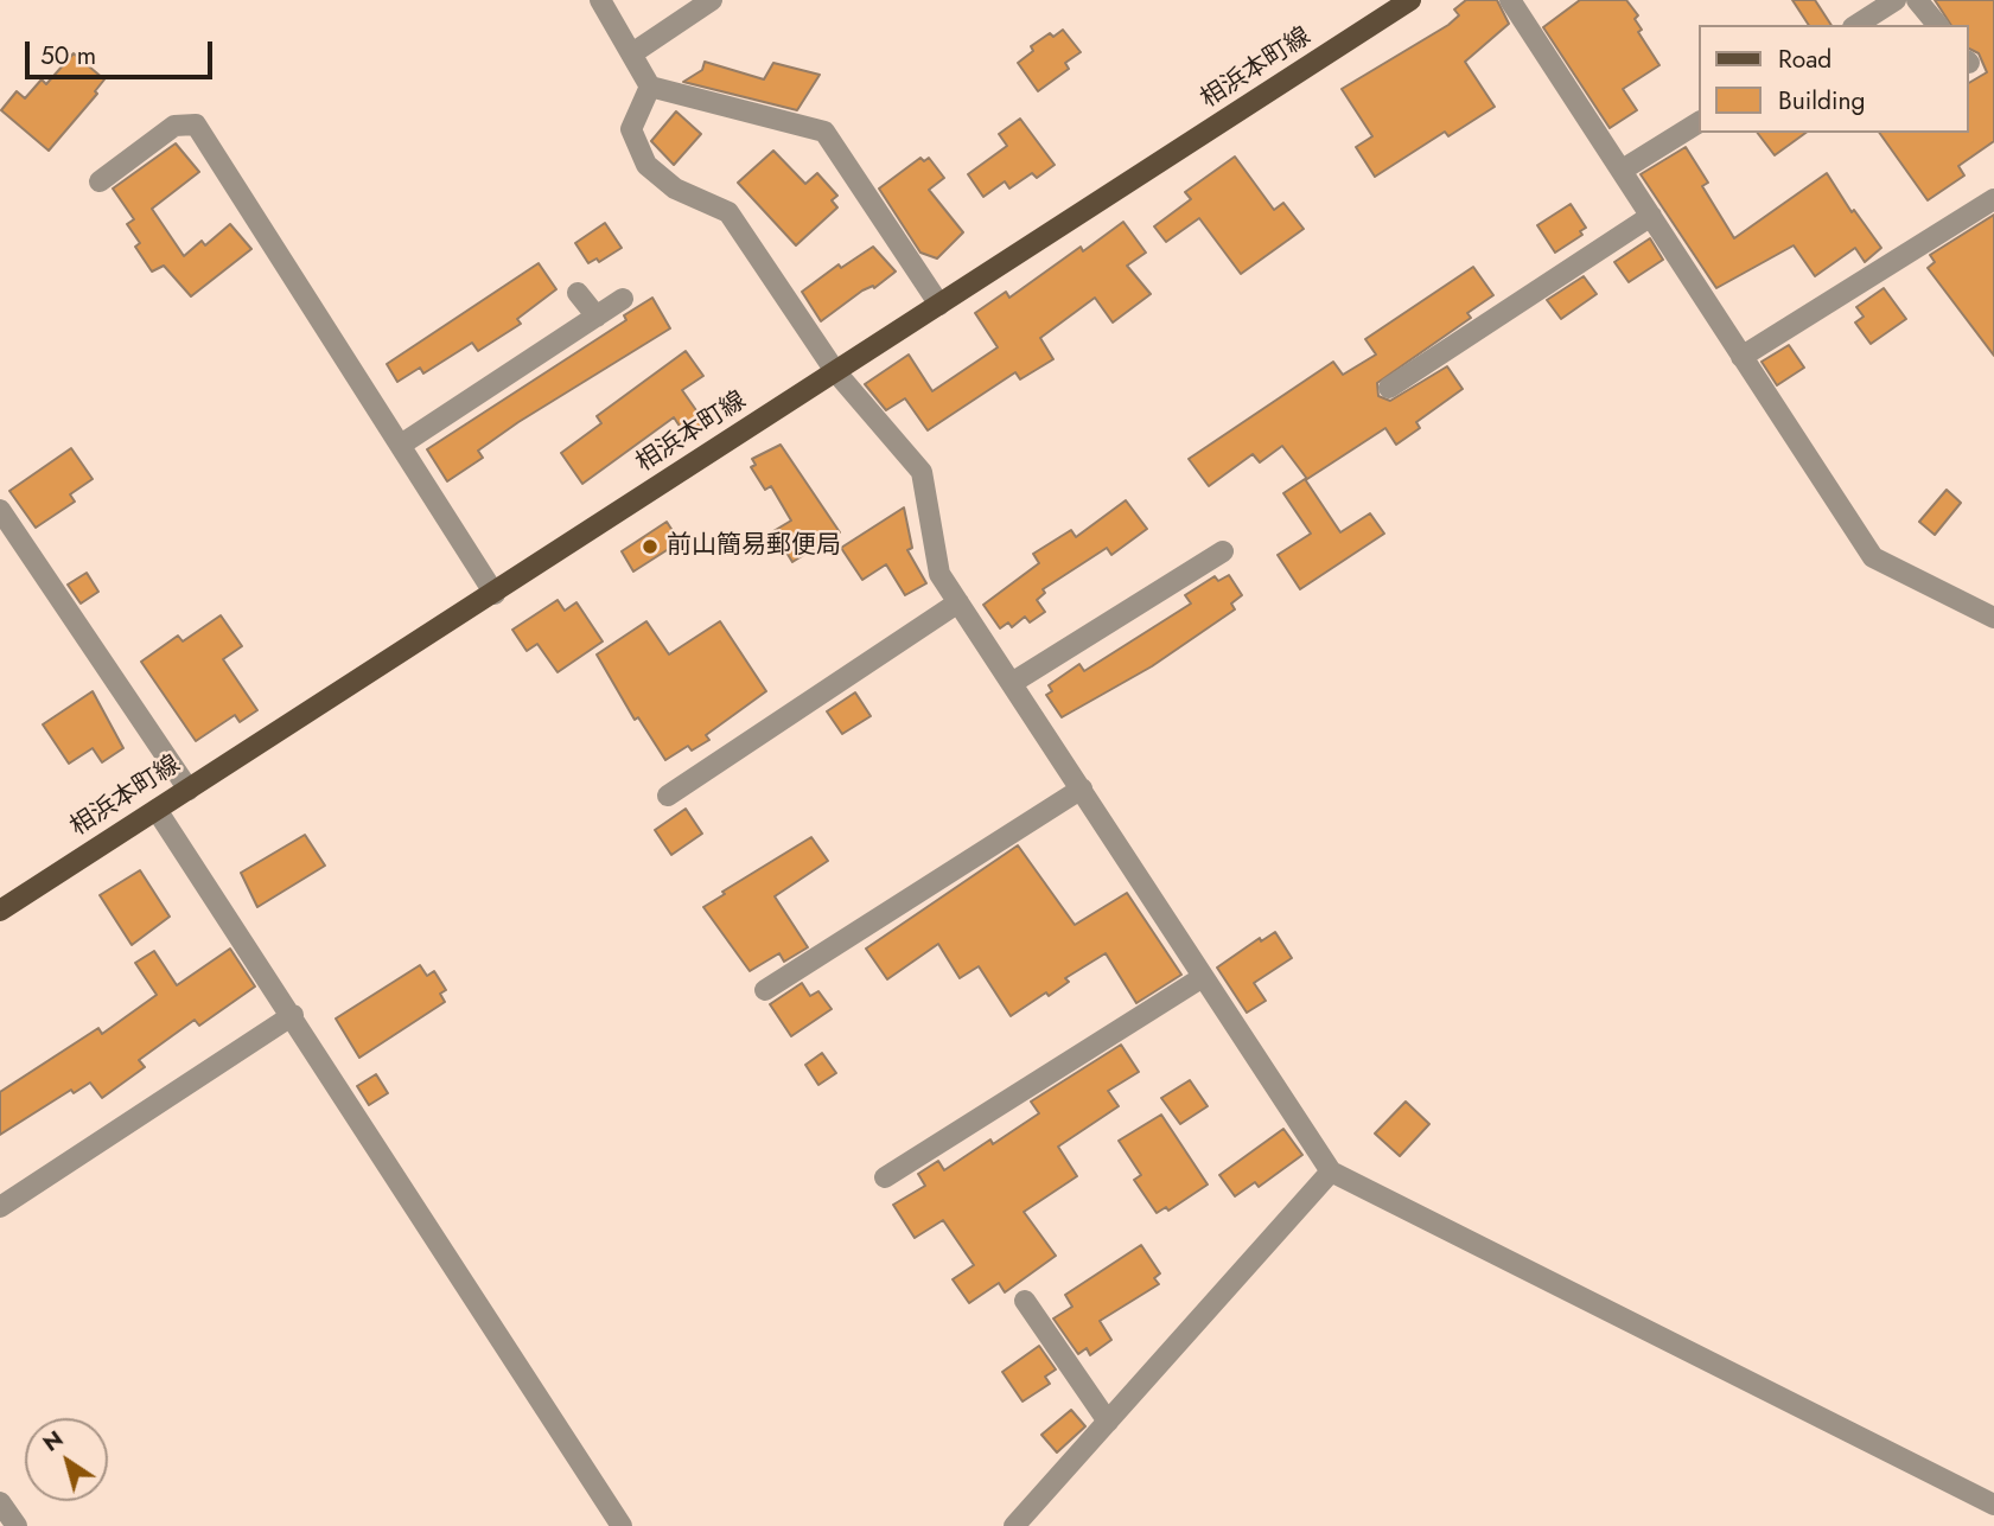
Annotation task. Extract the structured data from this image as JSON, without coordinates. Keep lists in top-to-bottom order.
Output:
{
  "streets": {
    "main road": ["相浜本町線"]
  },
  "places": ["前山簡易郵便局"],
  "legend": ["Road", "Building"],
  "scale_bar": "50 m",
  "north": "top left"
}
